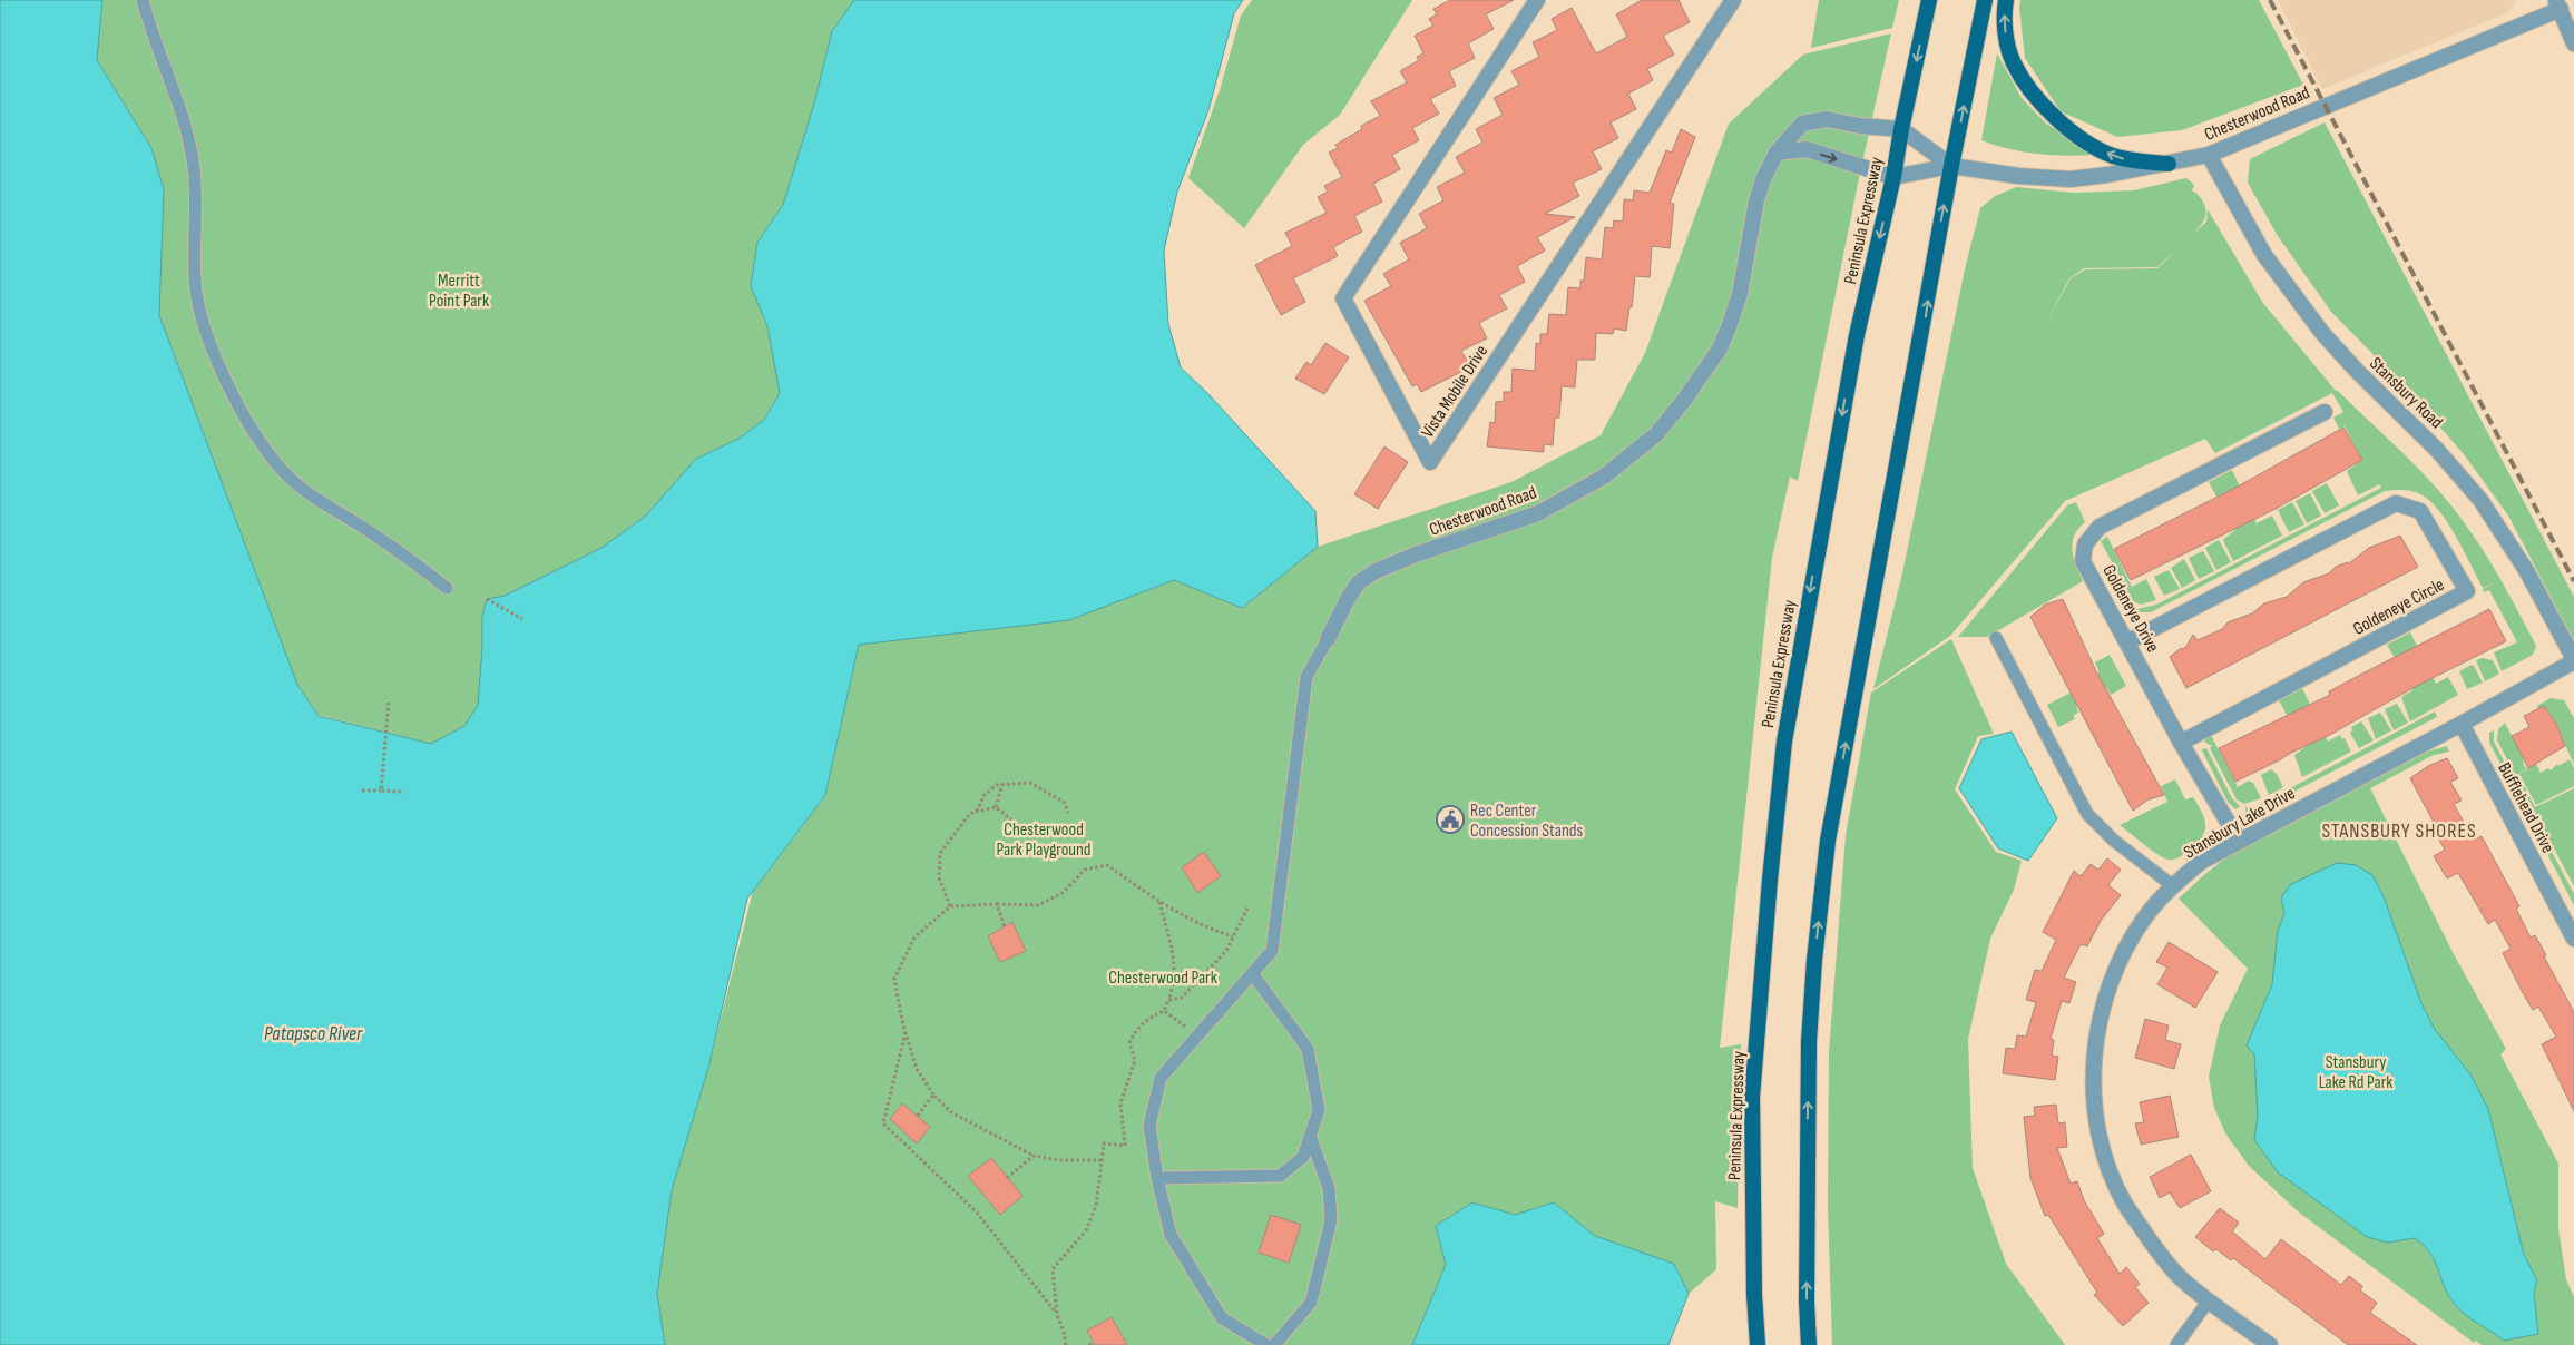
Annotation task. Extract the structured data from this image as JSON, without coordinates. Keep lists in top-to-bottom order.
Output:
{
  "streets": {
    "main road": ["Peninsula Expressway"],
    "street": [
      "Chesterwood Road",
      "Vista Mobile Drive",
      "Stansbury Road",
      "Goldeneye Circle",
      "Goldeneye Drive",
      "Bufflehead Drive",
      "Stansbury Lake Drive"
    ]
  },
  "crossings": [
    ["Chesterwood Road", "Peninsula Expressway"],
    ["Chesterwood Road", "Stansbury Road"],
    ["Stansbury Road", "Stansbury Lake Drive"],
    ["Goldeneye Circle", "Goldeneye Drive"],
    ["Goldeneye Drive", "Stansbury Lake Drive"],
    ["Bufflehead Drive", "Stansbury Lake Drive"]
  ],
  "districts": ["STANSBURY SHORES"],
  "water": ["Patapsco River"],
  "parks": [
    "Merritt Point Park",
    "Chesterwood Park Playground",
    "Chesterwood Park",
    "Stansbury Lake Rd Park"
  ],
  "places": {
    "public building": ["Rec Center Concession Stands"]
  }
}
